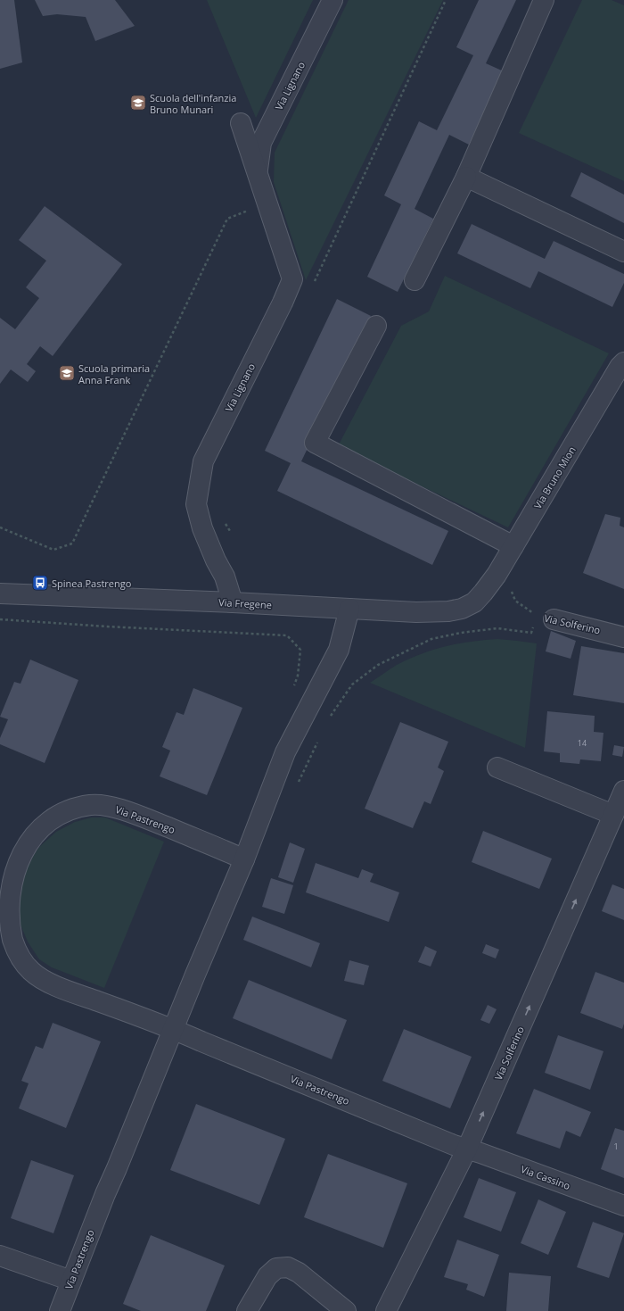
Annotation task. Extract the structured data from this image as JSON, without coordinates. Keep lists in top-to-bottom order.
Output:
{
  "streets": {
    "street": [
      "Via Lignano",
      "Via Bruno Mion",
      "Via Fregene",
      "Via Solferino",
      "Via Pastrengo",
      "Via Cassino"
    ]
  },
  "crossings": [
    ["Via Lignano", "Via Fregene"],
    ["Via Bruno Mion", "Via Fregene"],
    ["Via Bruno Mion", "Via Solferino"],
    ["Via Fregene", "Via Pastrengo"],
    ["Via Solferino", "Via Pastrengo"],
    ["Via Solferino", "Via Cassino"],
    ["Via Pastrengo", "Via Cassino"]
  ],
  "one_way": ["Via Solferino"],
  "places": {
    "school or university": ["Scuola dell'infanzia Bruno Munari", "Scuola primaria Anna Frank"],
    "bus stop": ["Spinea Pastrengo"]
  },
  "house_numbers": ["14", "1"]
}
